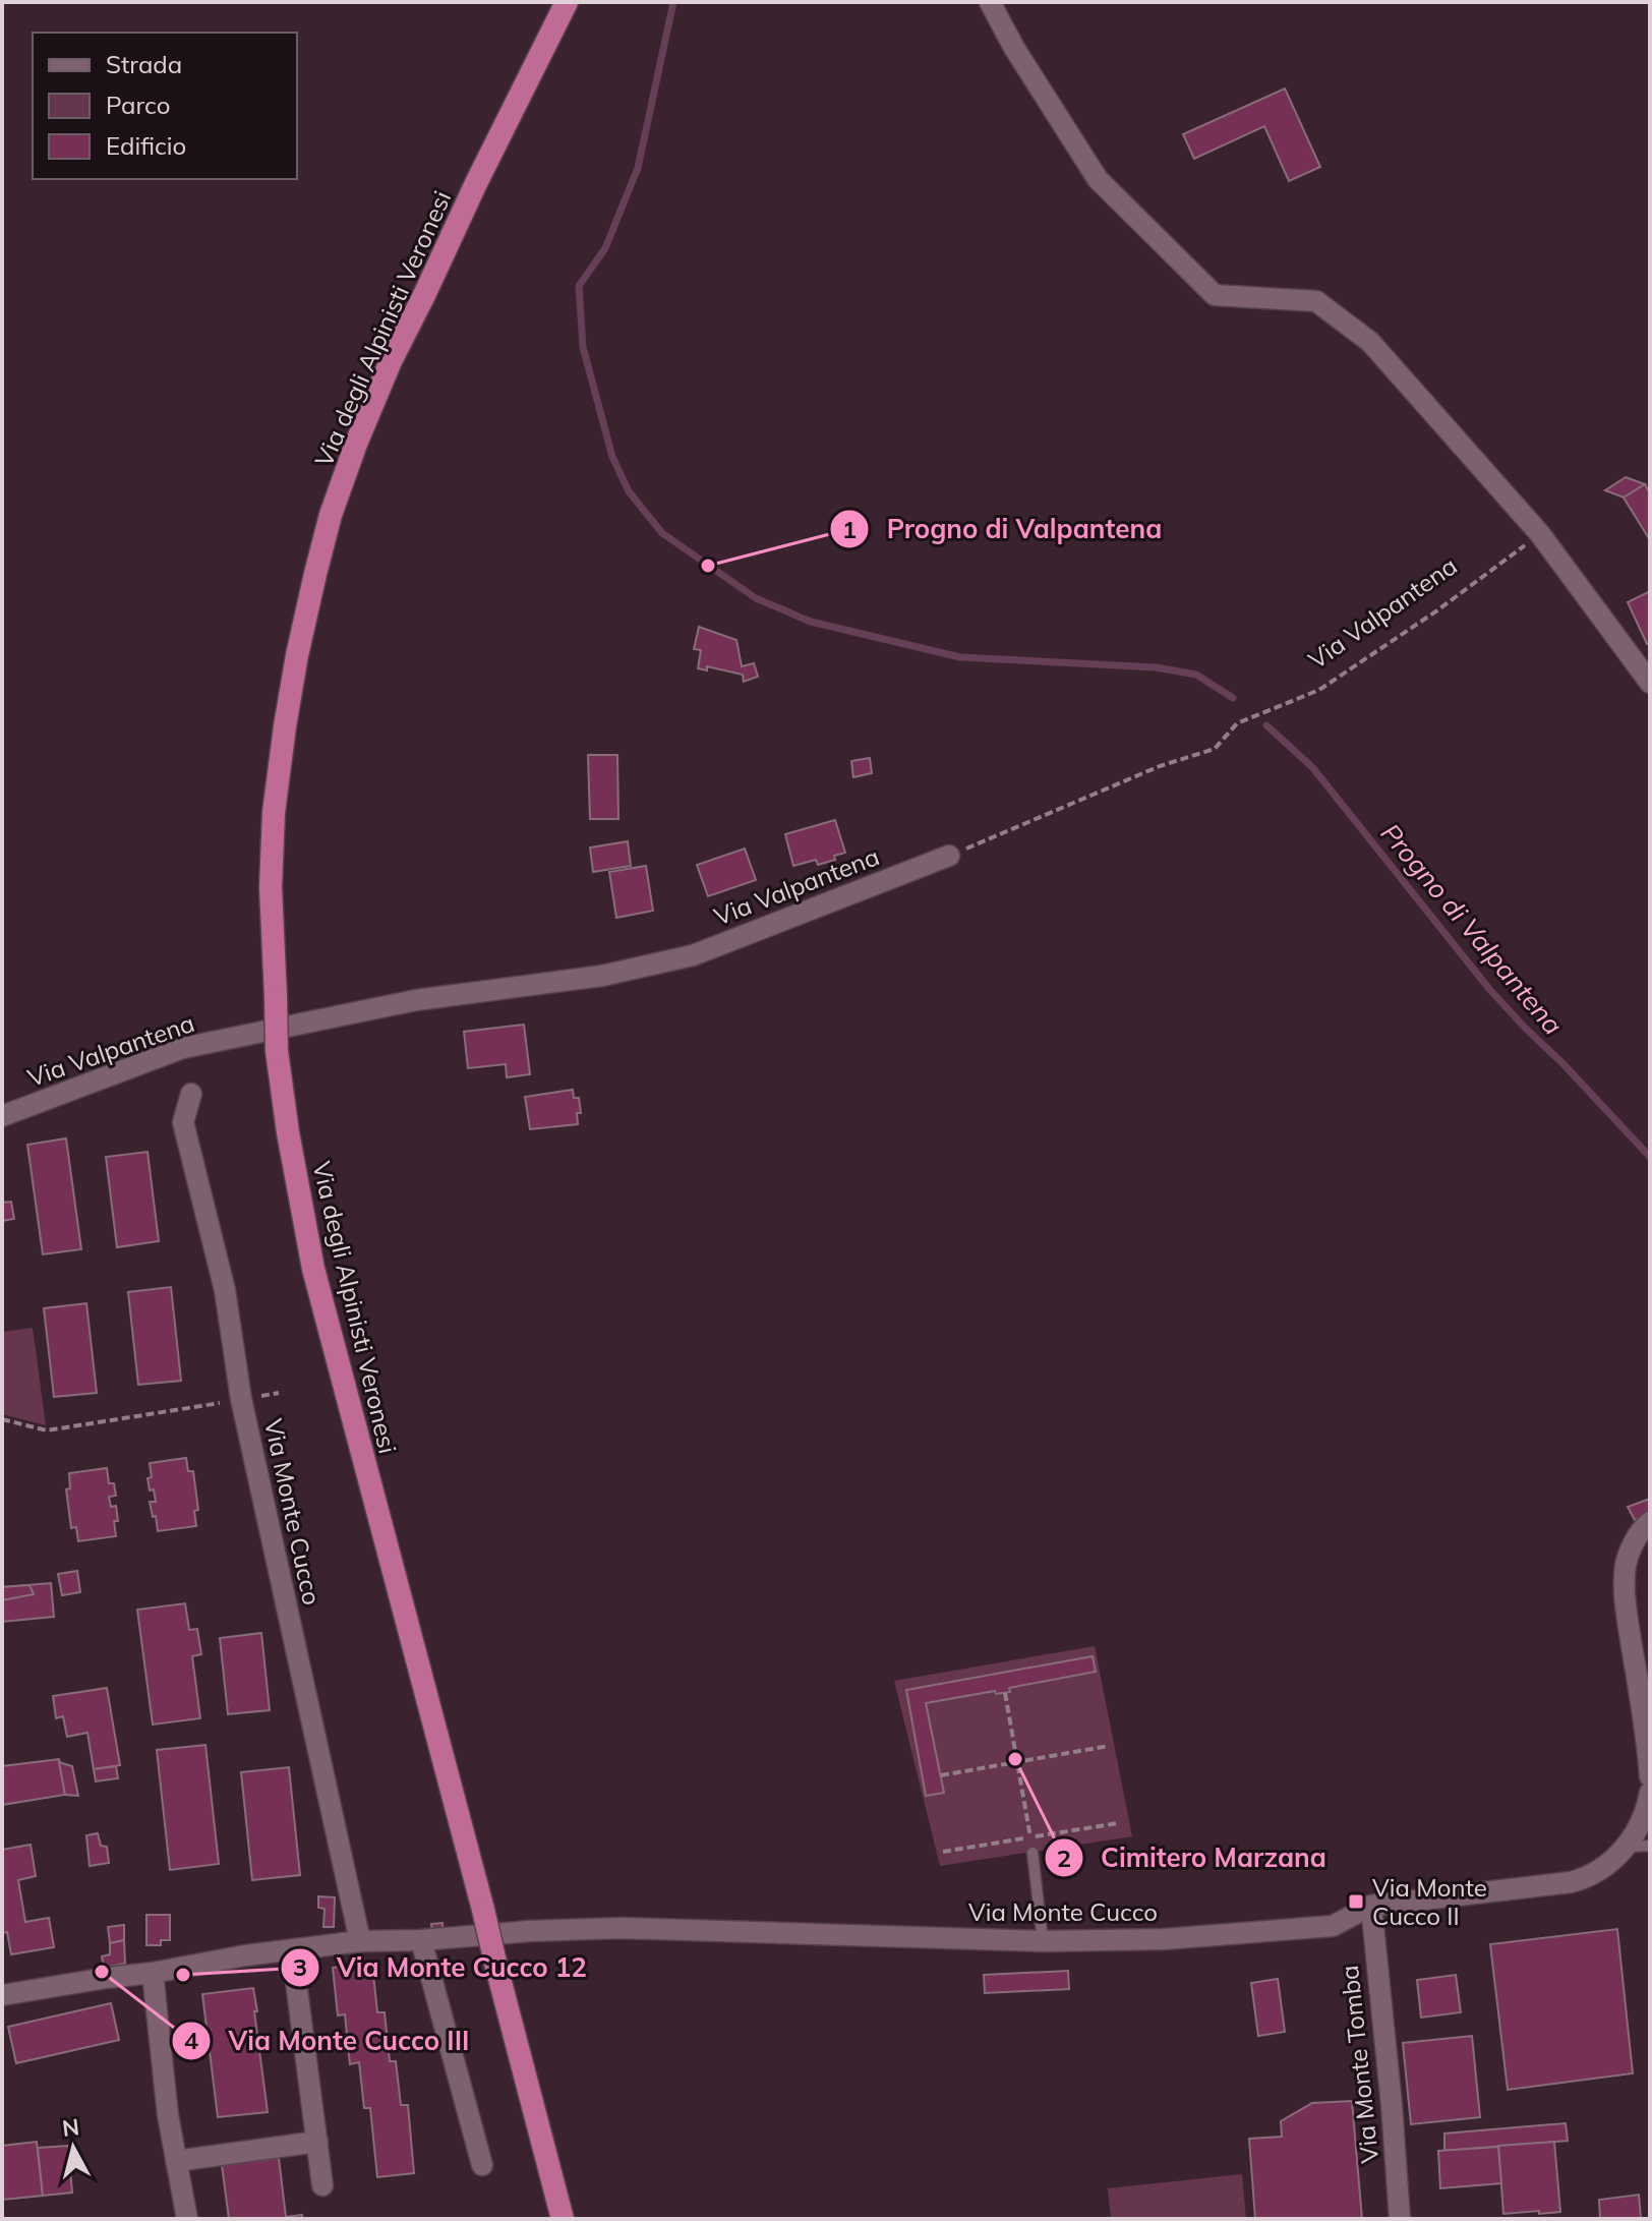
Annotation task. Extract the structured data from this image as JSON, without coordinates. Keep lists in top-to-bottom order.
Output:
{
  "streets": {
    "highway": ["Via degli Alpinisti Veronesi"],
    "street": ["Via Valpantena", "Via Monte Cucco", "Via Monte Tomba"]
  },
  "crossings": [
    ["Via Monte Cucco", "Via Monte Tomba"]
  ],
  "water": ["Progno di Valpantena"],
  "places": {
    "other": [
      "Progno di Valpantena",
      "Cimitero Marzana",
      "Via Monte Cucco III",
      "Via Monte Cucco 12"
    ],
    "transit": ["Via Monte Cucco II"]
  },
  "legend": ["Strada", "Parco", "Edificio"],
  "north": "top"
}
